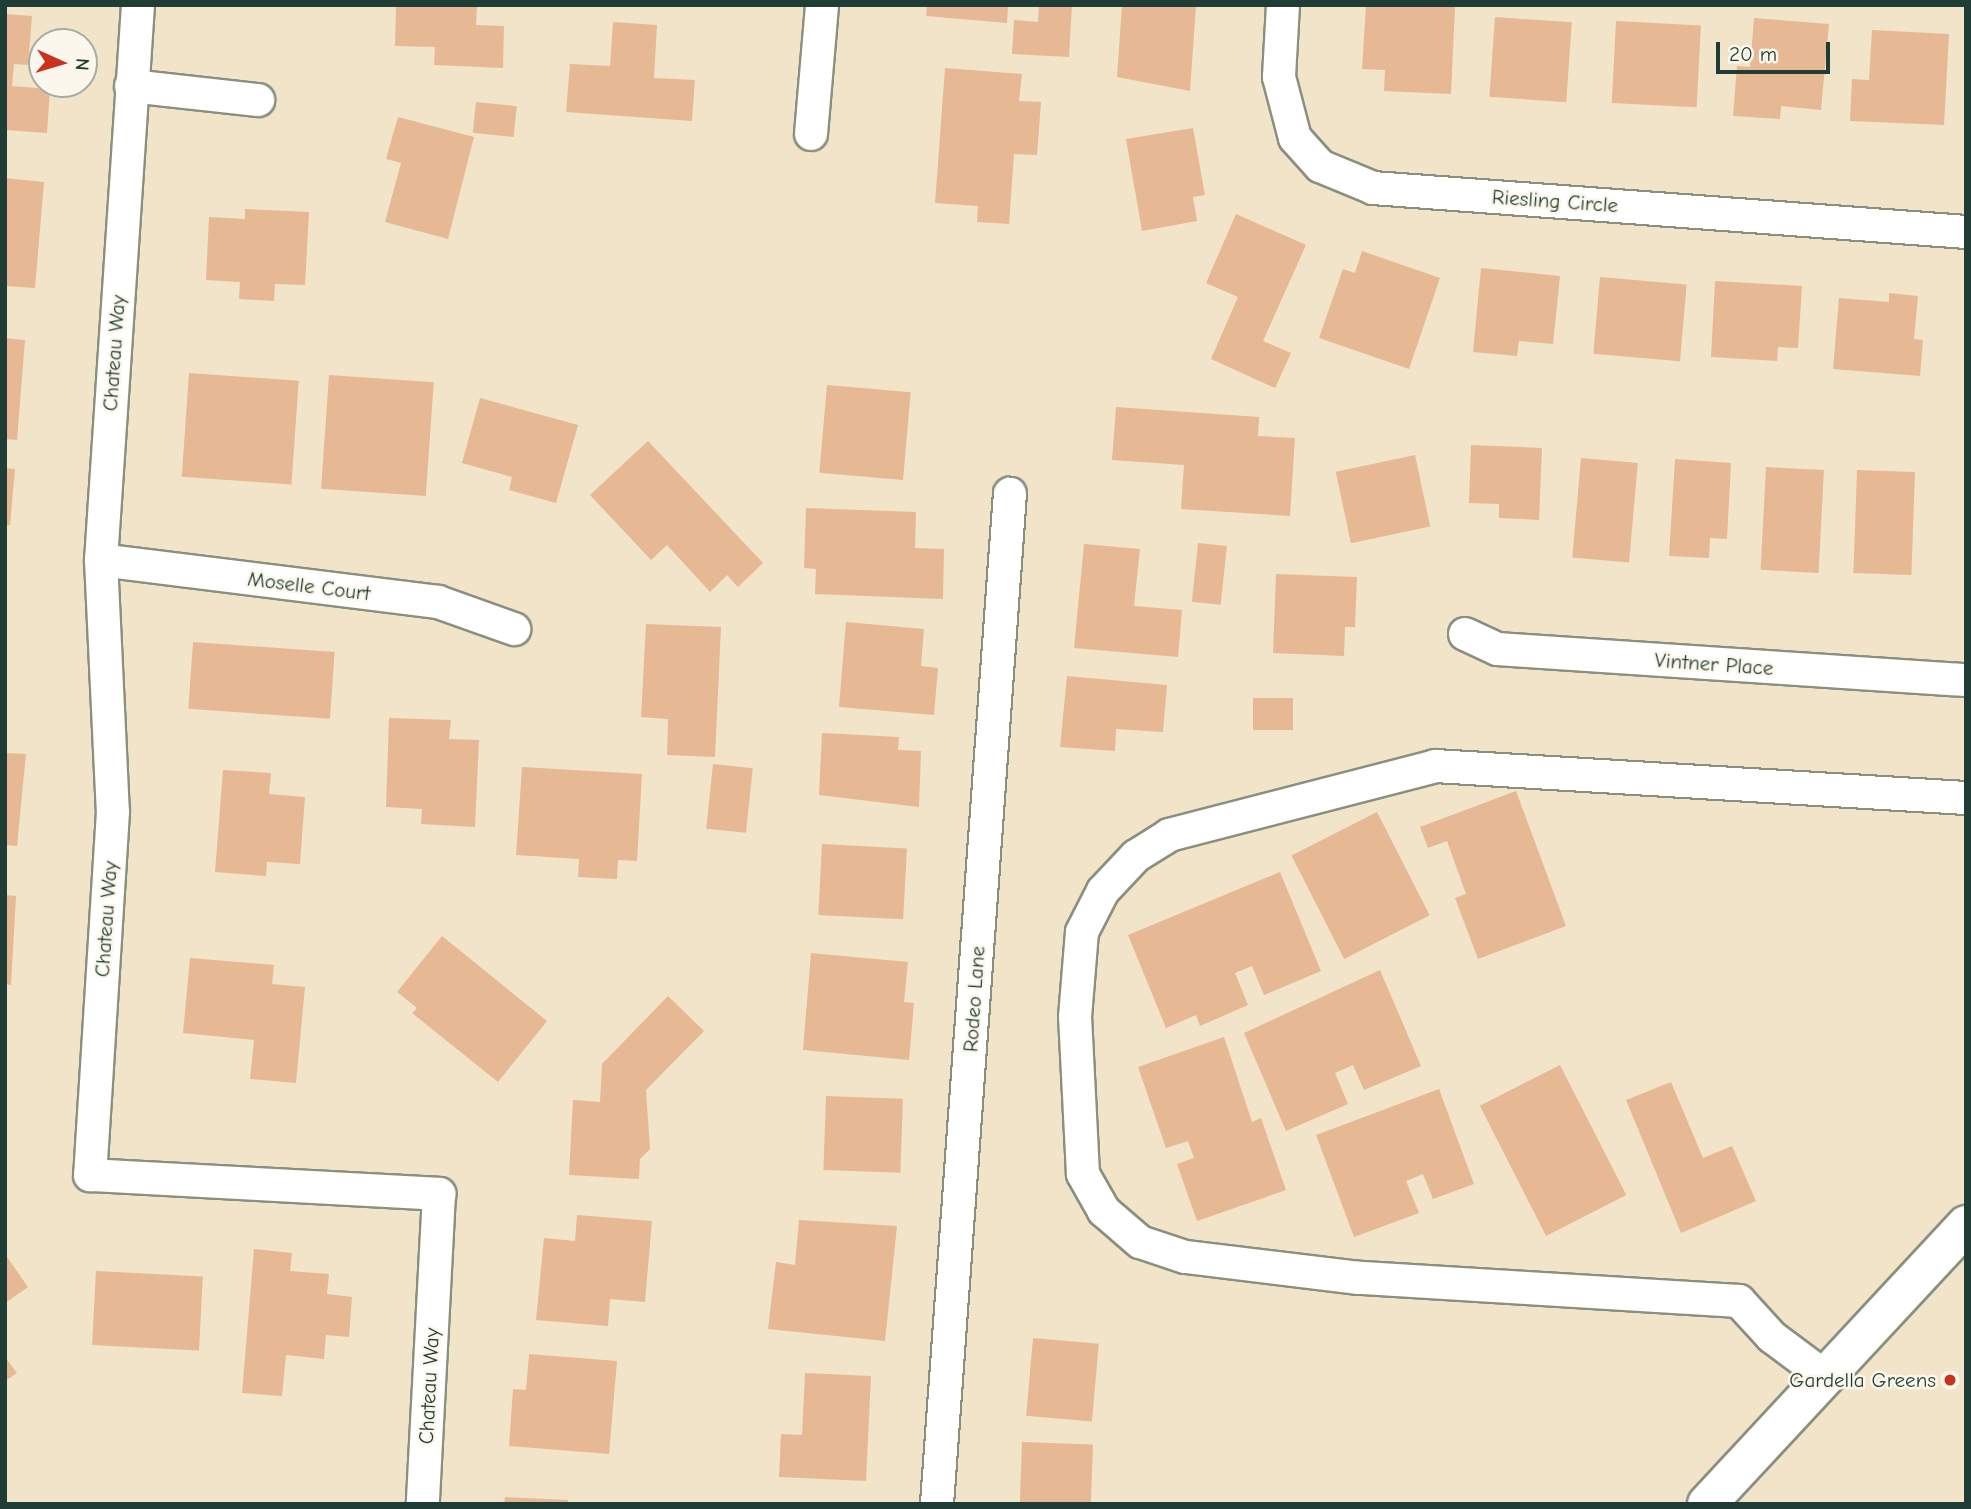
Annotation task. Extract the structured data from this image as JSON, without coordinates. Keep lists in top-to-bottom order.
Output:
{
  "streets": {
    "street": [
      "Riesling Circle",
      "Chateau Way",
      "Moselle Court",
      "Vintner Place",
      "Rodeo Lane"
    ]
  },
  "crossings": [
    ["Chateau Way", "Moselle Court"]
  ],
  "places": ["Gardella Greens"],
  "scale_bar": "20 m",
  "north": "right"
}
